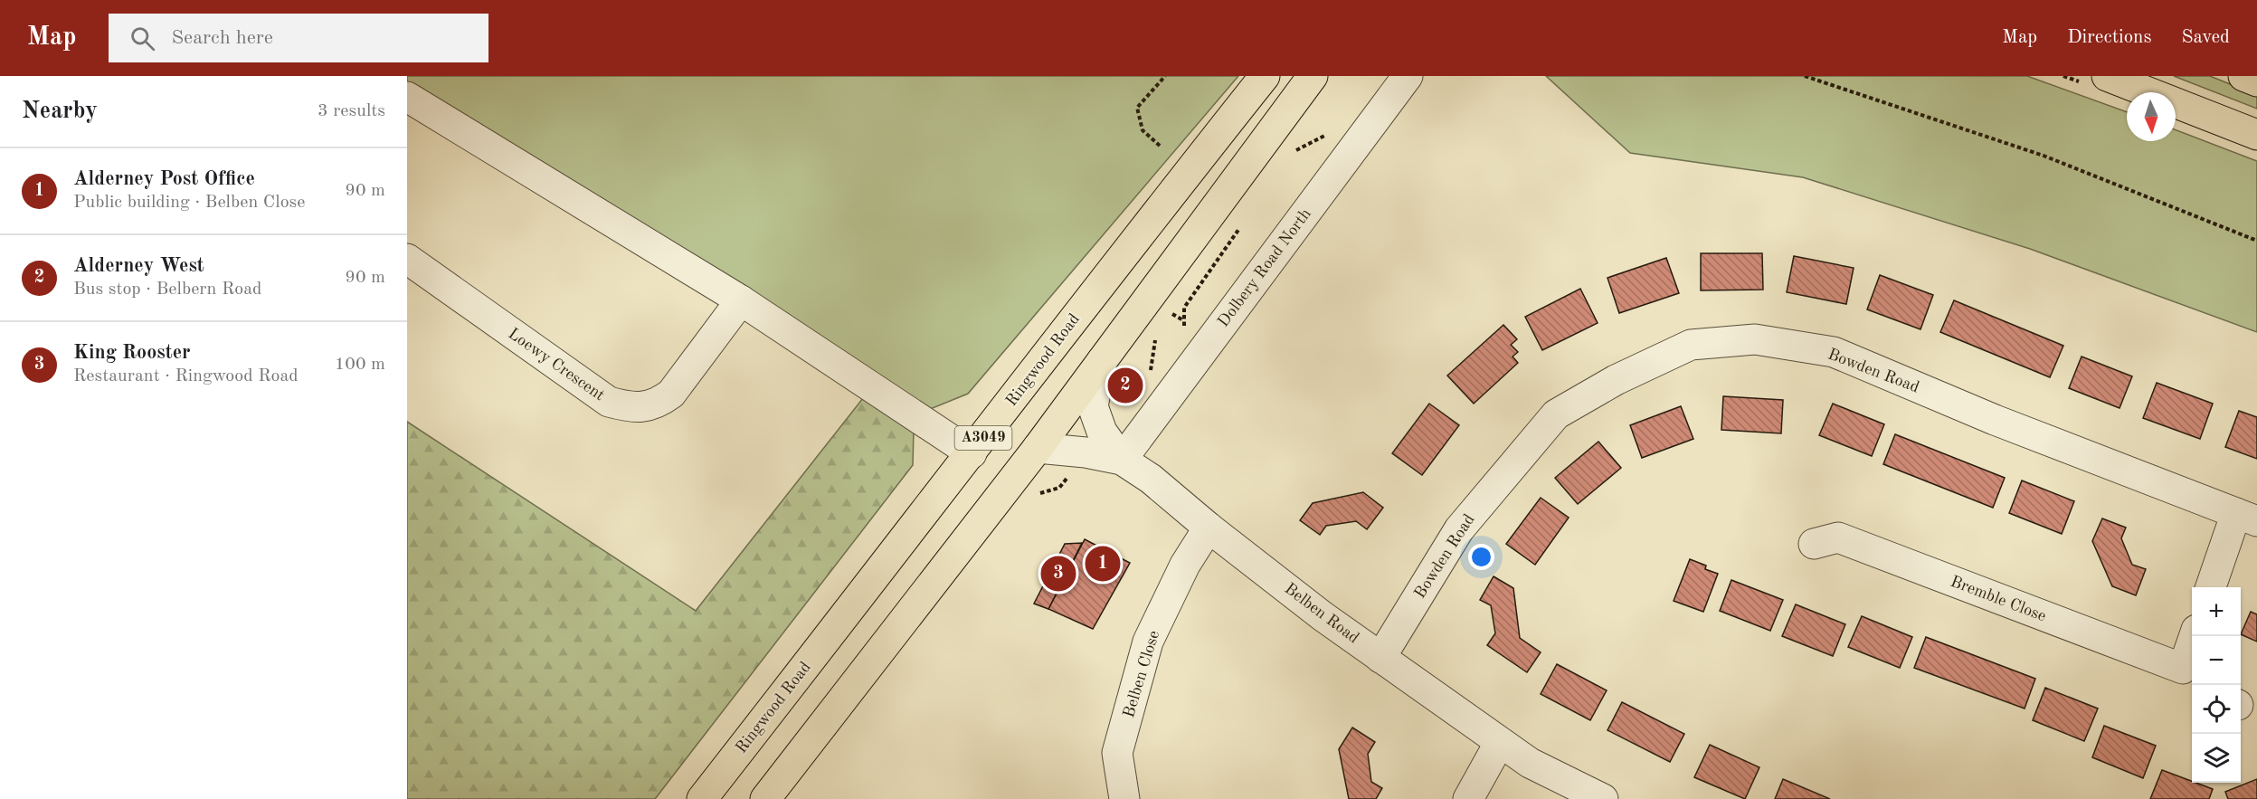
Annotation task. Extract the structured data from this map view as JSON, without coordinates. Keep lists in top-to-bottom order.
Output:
{
  "streets": {
    "highway": ["Ringwood Road", "A3049"],
    "street": [
      "Dolbery Road North",
      "Loewy Crescent",
      "Bowden Road",
      "Bremble Close",
      "Belben Road",
      "Belben Close"
    ]
  },
  "crossings": [
    ["Dolbery Road North", "Belben Road"],
    ["Bowden Road", "Belben Road"],
    ["A3049", "Belben Road"],
    ["Belben Road", "Belben Close"]
  ],
  "north": "bottom",
  "page": {
    "header": "Map",
    "search": "Search here",
    "nav": ["Map", "Directions", "Saved"],
    "heading": ["Nearby", "3 results"],
    "list": [
      {
        "mark": "1",
        "name": "Alderney Post Office",
        "note": "Public building · Belben Close",
        "value": "90 m"
      },
      {
        "mark": "2",
        "name": "Alderney West",
        "note": "Bus stop · Belbern Road",
        "value": "90 m"
      },
      {
        "mark": "3",
        "name": "King Rooster",
        "note": "Restaurant · Ringwood Road",
        "value": "100 m"
      }
    ],
    "pins": ["2", "1", "3"],
    "map_buttons": ["+", "−"]
  }
}
